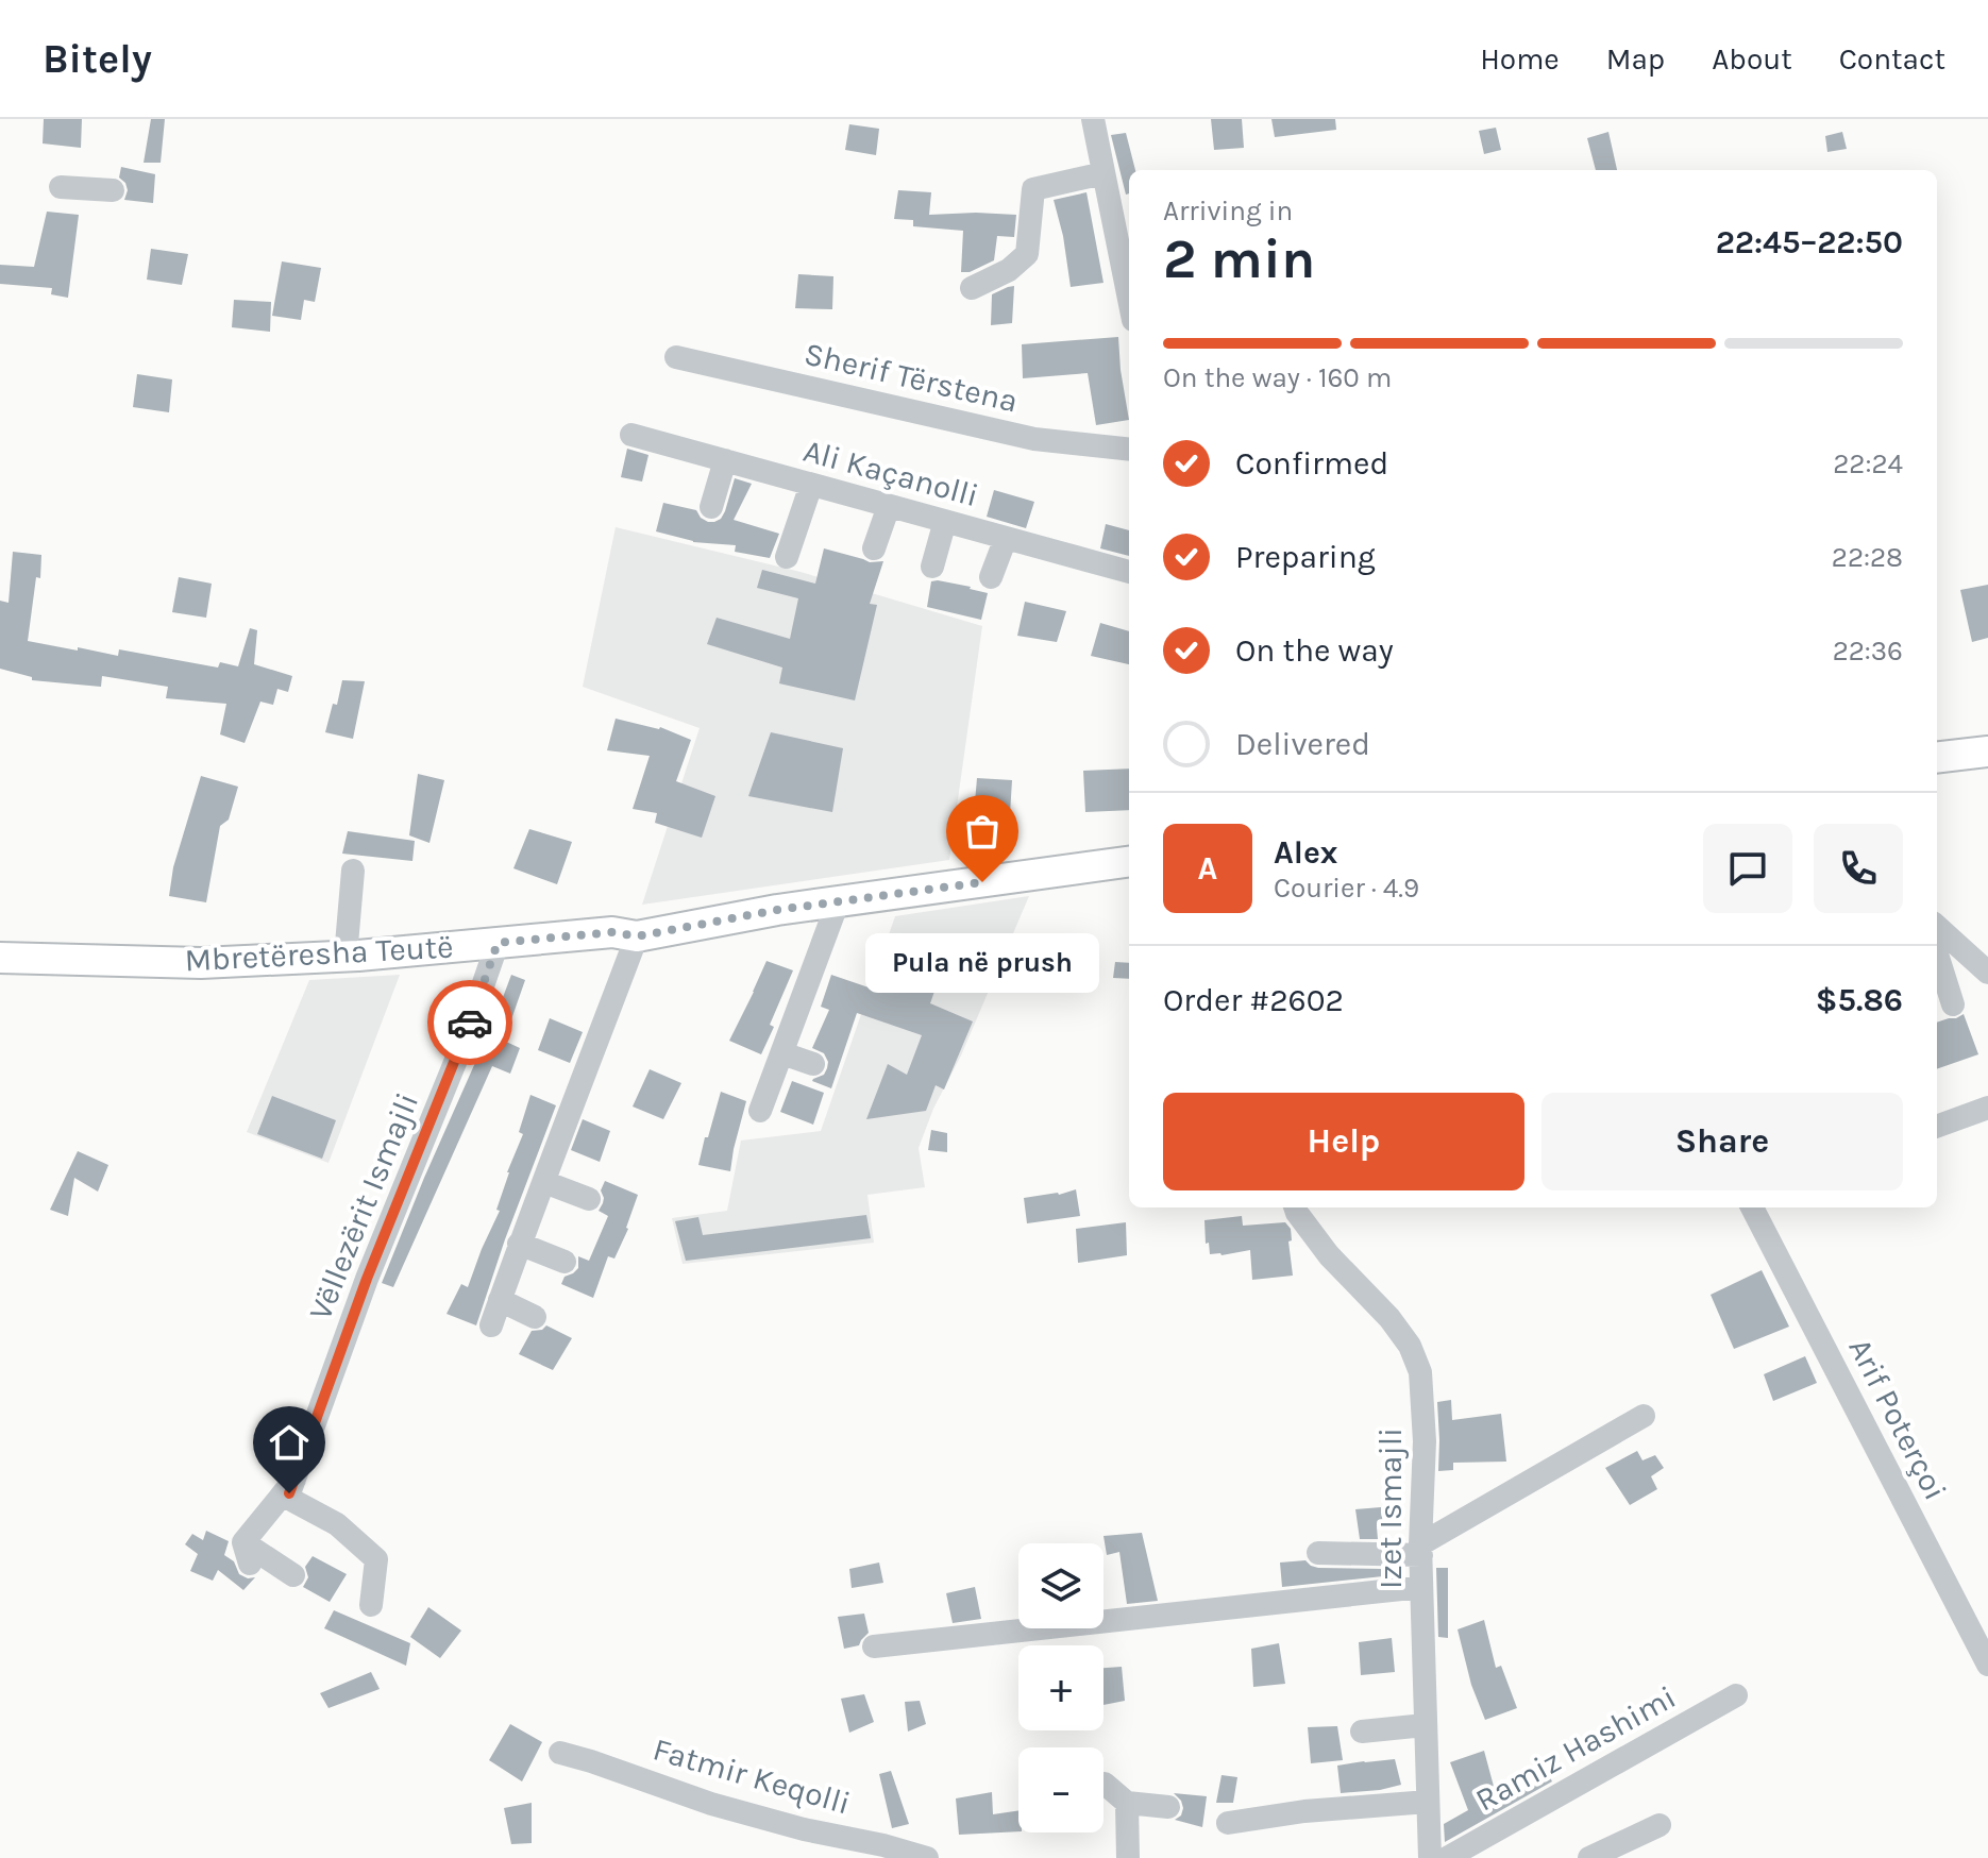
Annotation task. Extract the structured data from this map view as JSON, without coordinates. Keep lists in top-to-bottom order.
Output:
{
  "streets": {
    "main road": ["Mbretëresha Teutë"],
    "street": [
      "Sherif Tërstena",
      "Ali Kaçanolli",
      "Vëllezërit Ismajli",
      "Arif Poterçoi",
      "Izet Ismajli",
      "Ramiz Hashimi",
      "Fatmir Keqolli"
    ]
  },
  "crossings": [
    ["Mbretëresha Teutë", "Vëllezërit Ismajli"]
  ],
  "places": ["Pula në prush"],
  "page": {
    "header": "Bitely",
    "nav": [
      "Home",
      "Map",
      "About",
      "Contact"
    ],
    "heading": ["2 min", "Arriving in", "22:45–22:50"],
    "panel": [
      "Alex",
      "Courier · 4.9",
      "Order #2602",
      "$5.86"
    ],
    "bar": "On the way · 160 m",
    "list": [
      ["Confirmed", "22:24"],
      ["Preparing", "22:28"],
      ["On the way", "22:36"],
      "Delivered"
    ],
    "round": "A",
    "bubble": "Pula në prush",
    "buttons": ["Help", "Share"],
    "map_buttons": ["+", "−"]
  }
}
